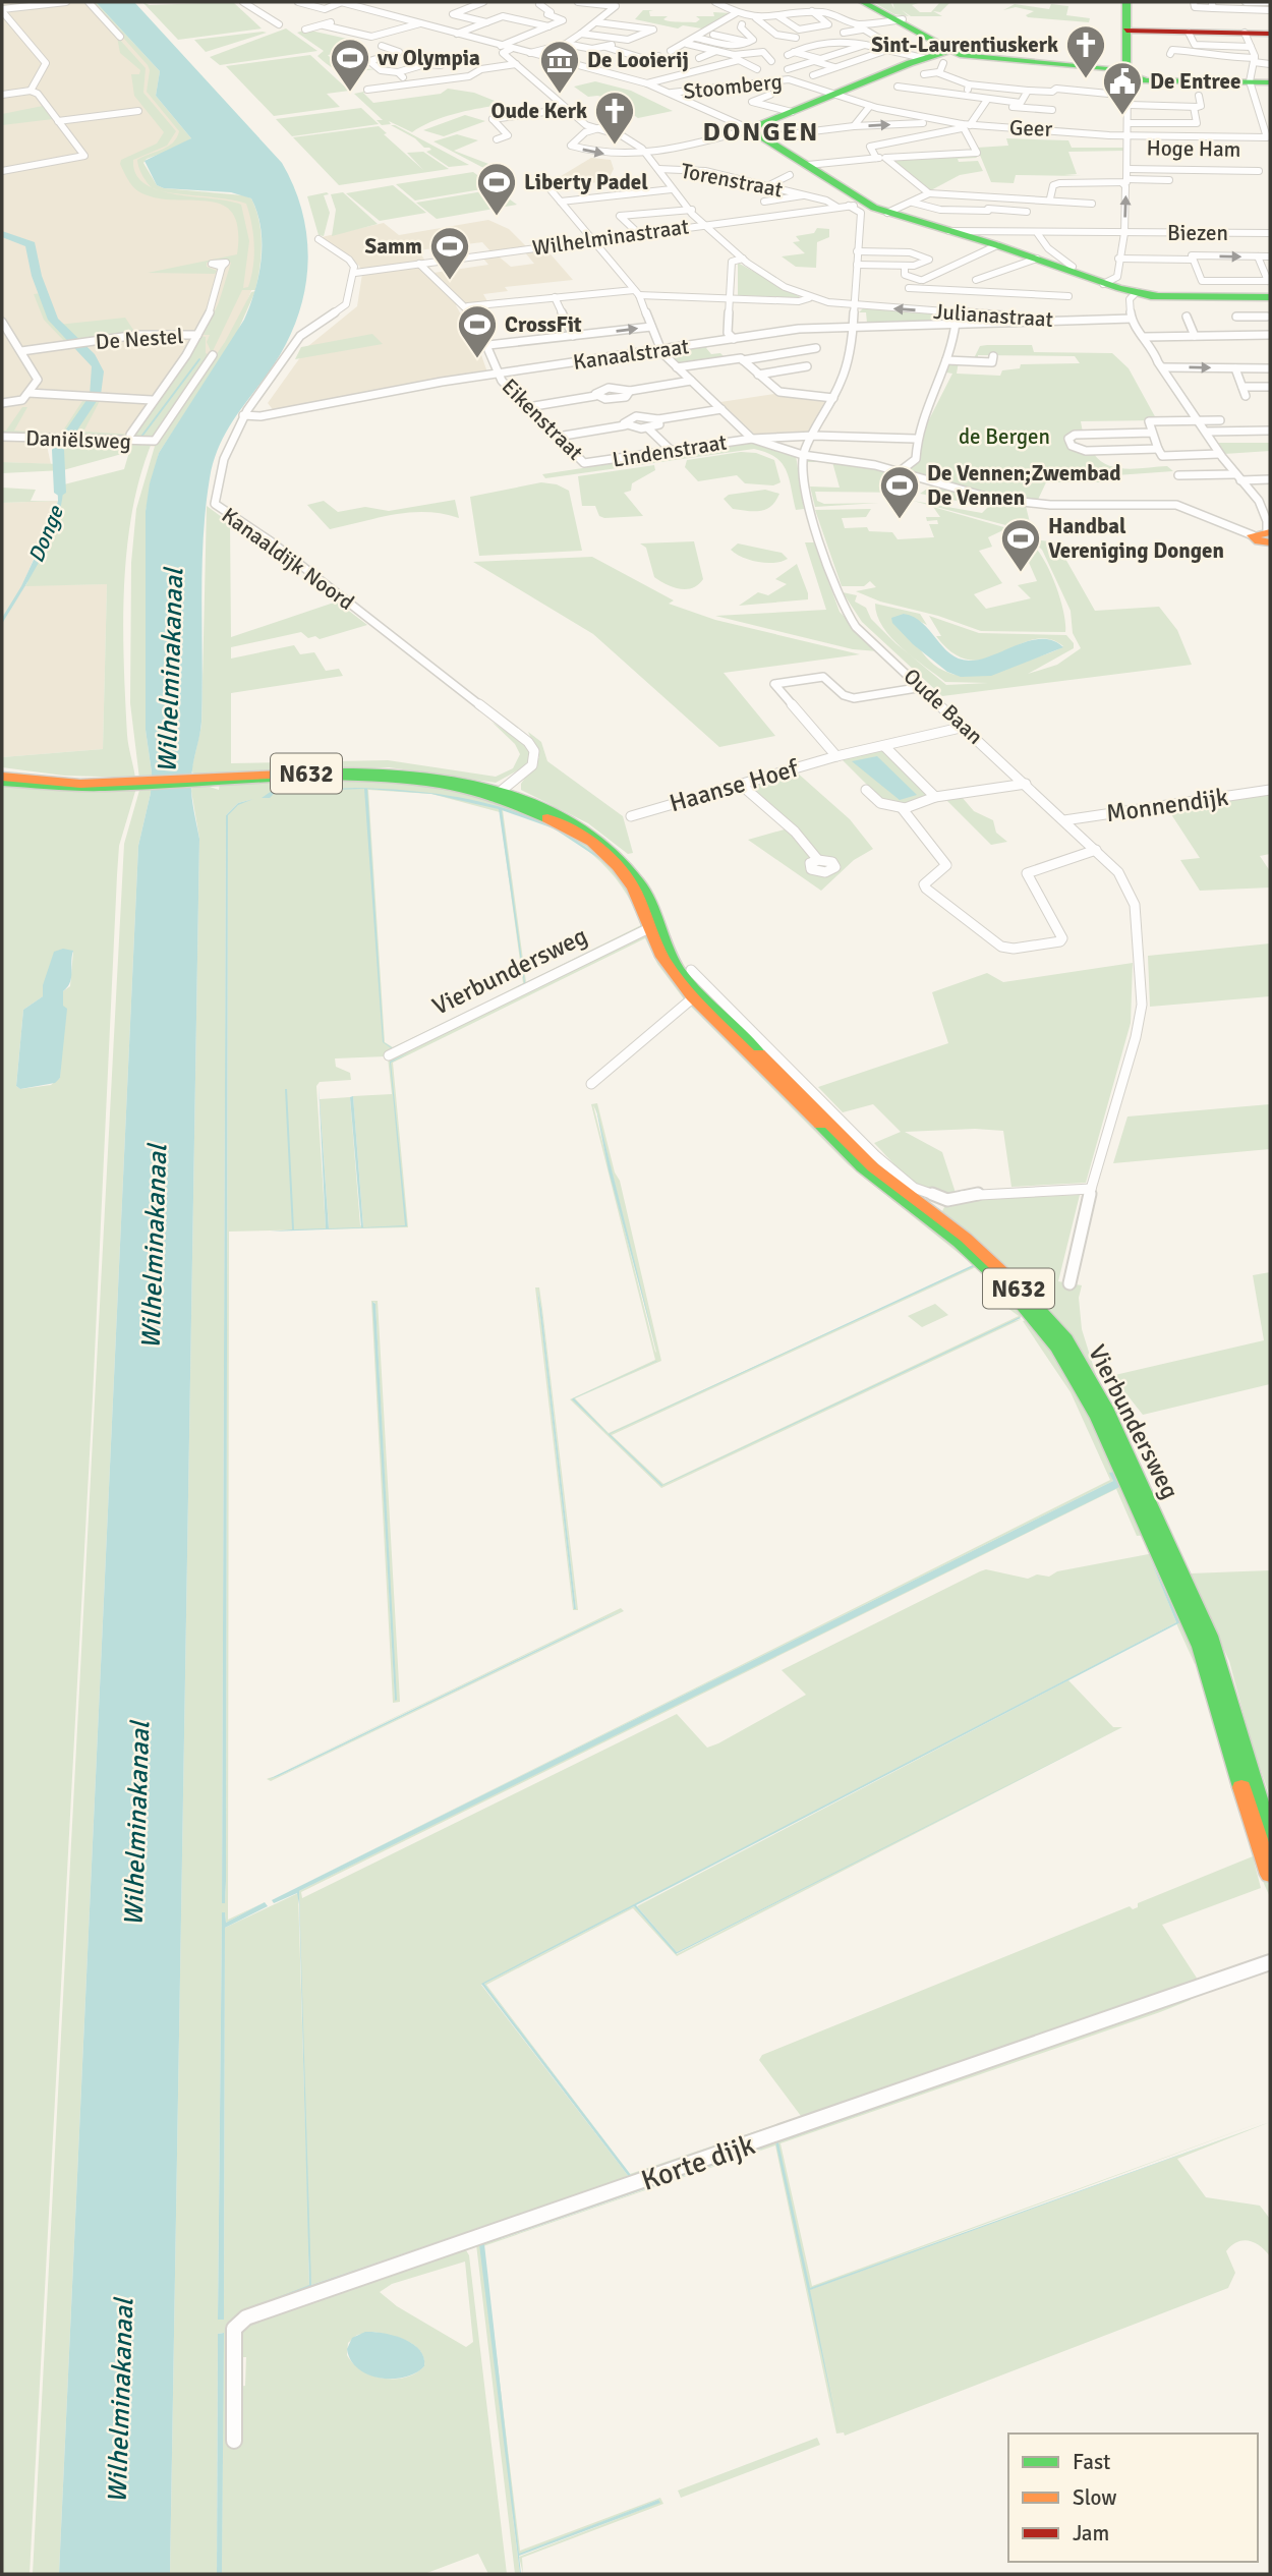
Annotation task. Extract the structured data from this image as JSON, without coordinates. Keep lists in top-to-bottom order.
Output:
{
  "streets": {
    "street": [
      "Stoomberg",
      "Geer",
      "Hoge Ham",
      "Torenstraat",
      "Biezen",
      "Wilhelminastraat",
      "Julianastraat",
      "De Nestel",
      "Kanaalstraat",
      "Eikenstraat",
      "Daniëlsweg",
      "Lindenstraat",
      "Kanaaldijk Noord",
      "Oude Baan",
      "N632",
      "Haanse Hoef",
      "Monnendijk",
      "Vierbundersweg",
      "Korte dijk"
    ]
  },
  "crossings": [
    ["Stoomberg", "Geer"],
    ["Geer", "Hoge Ham"],
    ["Hoge Ham", "Biezen"],
    ["Torenstraat", "Wilhelminastraat"],
    ["Wilhelminastraat", "Kanaaldijk Noord"],
    ["Julianastraat", "Kanaalstraat"],
    ["Kanaalstraat", "Eikenstraat"],
    ["Kanaalstraat", "Kanaaldijk Noord"],
    ["Eikenstraat", "Lindenstraat"],
    ["Kanaaldijk Noord", "Vierbundersweg"],
    ["Oude Baan", "Haanse Hoef"],
    ["Oude Baan", "Monnendijk"],
    ["Oude Baan", "Vierbundersweg"]
  ],
  "districts": ["DONGEN"],
  "water": ["Donge", "Wilhelminakanaal"],
  "parks": ["de Bergen"],
  "places": {
    "church": ["Sint-Laurentiuskerk", "Oude Kerk"],
    "sports": [
      "vv Olympia",
      "Liberty Padel",
      "Samm",
      "CrossFit",
      "De Vennen;Zwembad De Vennen",
      "Handbal Vereniging Dongen"
    ],
    "museum": ["De Looierij"],
    "public building": ["De Entree"]
  },
  "legend": ["Fast", "Slow", "Jam"]
}
